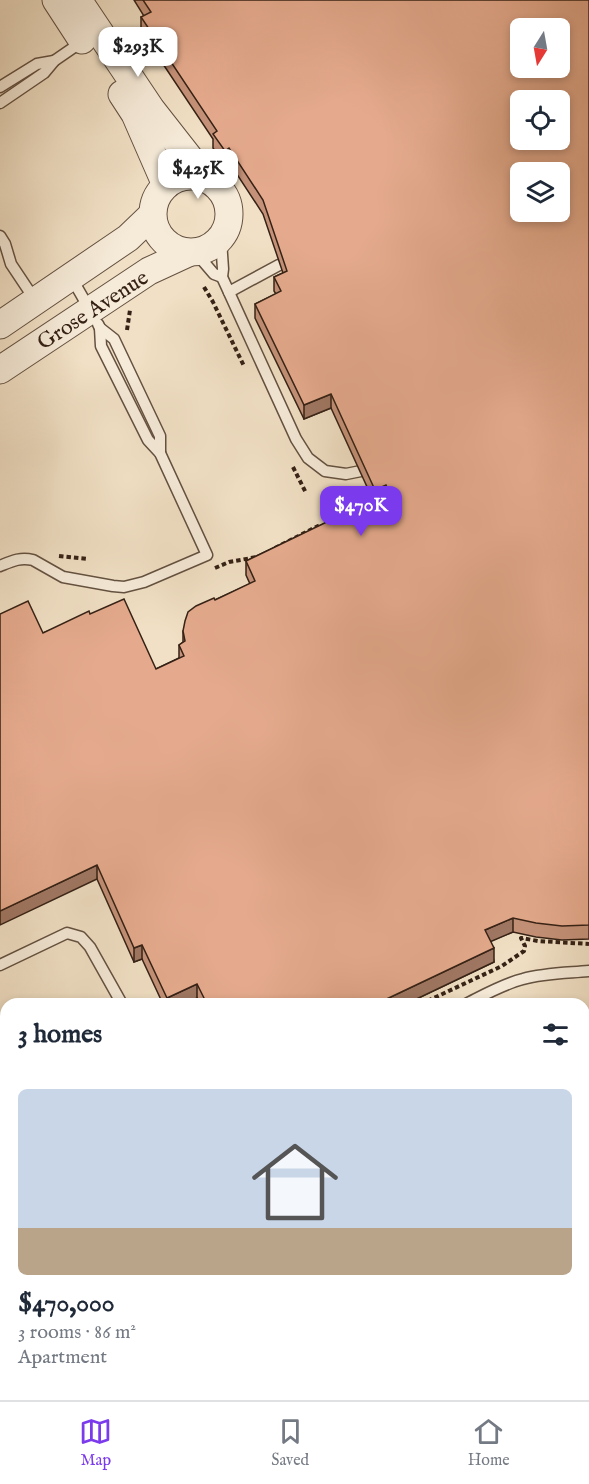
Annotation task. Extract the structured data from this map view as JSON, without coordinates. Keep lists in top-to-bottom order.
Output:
{
  "streets": {
    "street": ["Grose Avenue"]
  },
  "north": "bottom",
  "page": {
    "price": ["$293K", "$425K", "$470K"],
    "heading": "3 homes",
    "list": [
      {
        "name": "$470,000",
        "note": "3 rooms · 86 m² · Apartment"
      }
    ],
    "tabs": ["Map", "Saved", "Home"]
  }
}
